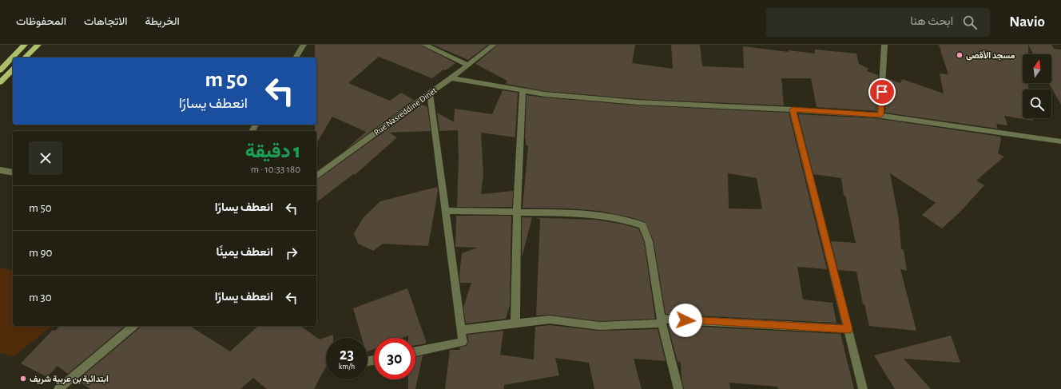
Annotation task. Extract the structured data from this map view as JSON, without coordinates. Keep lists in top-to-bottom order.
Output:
{
  "streets": {
    "street": ["Rue Nasreddine Dinet"]
  },
  "places": ["مسجد الأقصى", "ابتدائية بن عربية شريف"],
  "north": "top",
  "page": {
    "header": "Navio",
    "search": "ابحث هنا",
    "nav": ["الخريطة", "الاتجاهات", "المحفوظات"],
    "turn": ["50 m", "انعطف يسارًا"],
    "heading": ["1 دقيقة", "180 m · 10:33"],
    "list": [
      {
        "name": "انعطف يسارًا",
        "value": "50 m"
      },
      {
        "name": "انعطف يمينًا",
        "value": "90 m"
      },
      {
        "name": "انعطف يسارًا",
        "value": "30 m"
      }
    ],
    "speed": "23 km/h",
    "limit": "30"
  }
}
